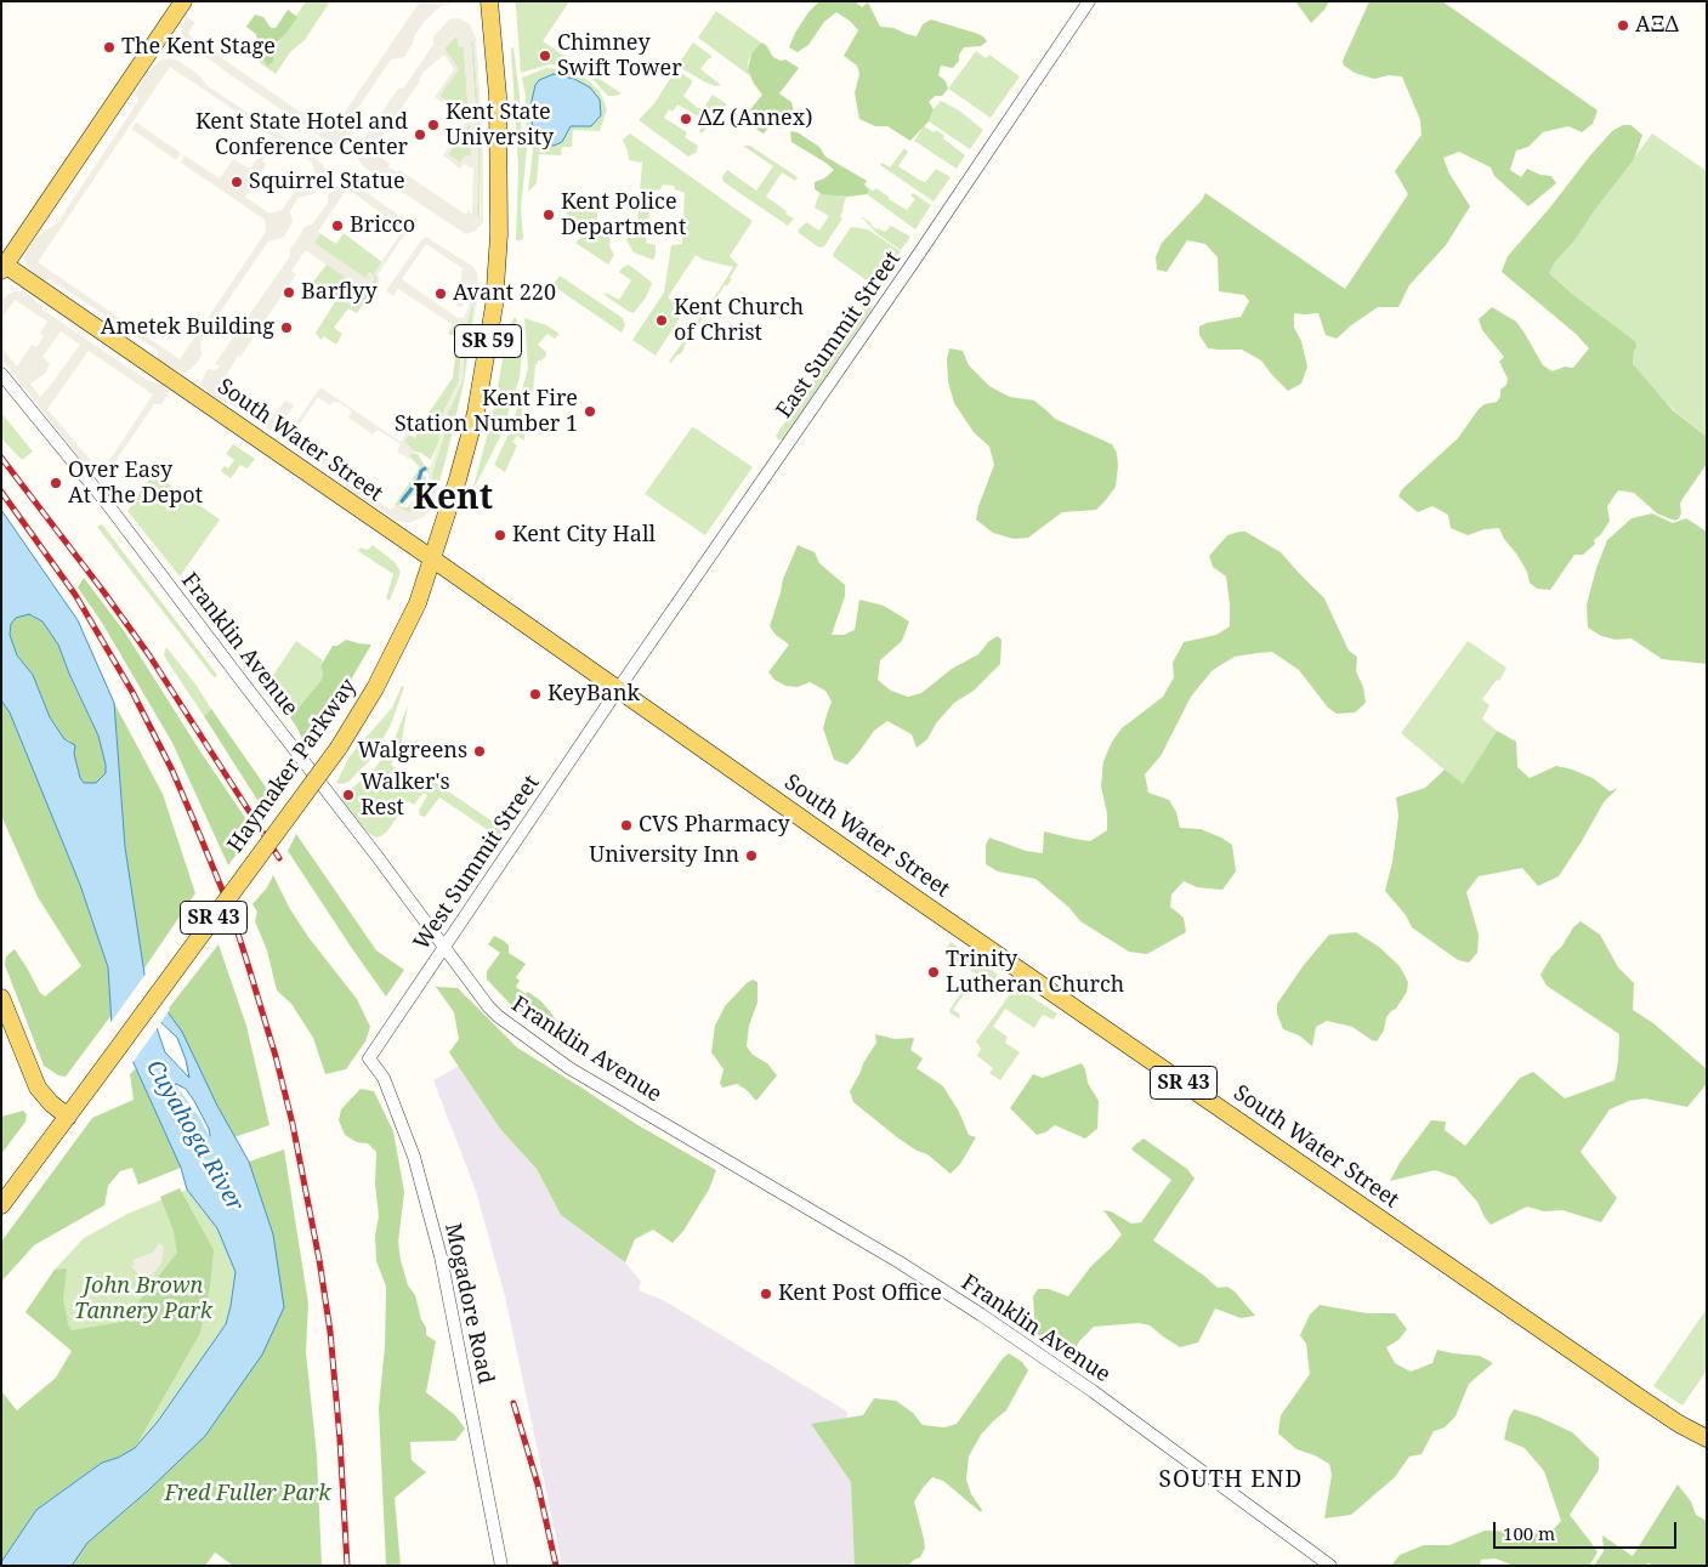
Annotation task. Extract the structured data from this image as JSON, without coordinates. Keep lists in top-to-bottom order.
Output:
{
  "streets": {
    "main road": [
      "SR 59",
      "South Water Street",
      "Haymaker Parkway",
      "SR 43"
    ],
    "street": [
      "East Summit Street",
      "Franklin Avenue",
      "West Summit Street",
      "Mogadore Road"
    ]
  },
  "crossings": [
    ["East Summit Street", "South Water Street"],
    ["East Summit Street", "West Summit Street"],
    ["South Water Street", "Haymaker Parkway"],
    ["South Water Street", "West Summit Street"],
    ["Franklin Avenue", "West Summit Street"],
    ["West Summit Street", "Mogadore Road"]
  ],
  "districts": ["Kent", "SOUTH END"],
  "water": ["Cuyahoga River"],
  "parks": ["John Brown Tannery Park", "Fred Fuller Park"],
  "places": [
    "ΑΞΔ",
    "The Kent Stage",
    "Chimney Swift Tower",
    "ΔΖ (Annex)",
    "Kent State University",
    "Kent State Hotel and Conference Center",
    "Squirrel Statue",
    "Kent Police Department",
    "Bricco",
    "Barflyy",
    "Avant 220",
    "Kent Church of Christ",
    "Ametek Building",
    "Kent Fire Station Number 1",
    "Over Easy At The Depot",
    "Kent City Hall",
    "KeyBank",
    "Walgreens",
    "Walker's Rest",
    "CVS Pharmacy",
    "University Inn",
    "Trinity Lutheran Church",
    "Kent Post Office"
  ],
  "scale_bar": "100 m"
}
